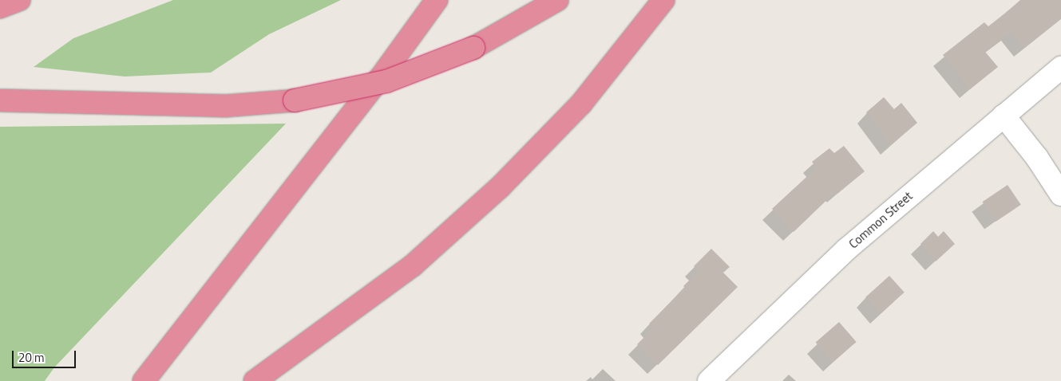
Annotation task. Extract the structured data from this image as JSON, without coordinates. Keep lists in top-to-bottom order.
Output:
{
  "streets": {
    "street": ["Common Street"]
  },
  "scale_bar": "20 m"
}
